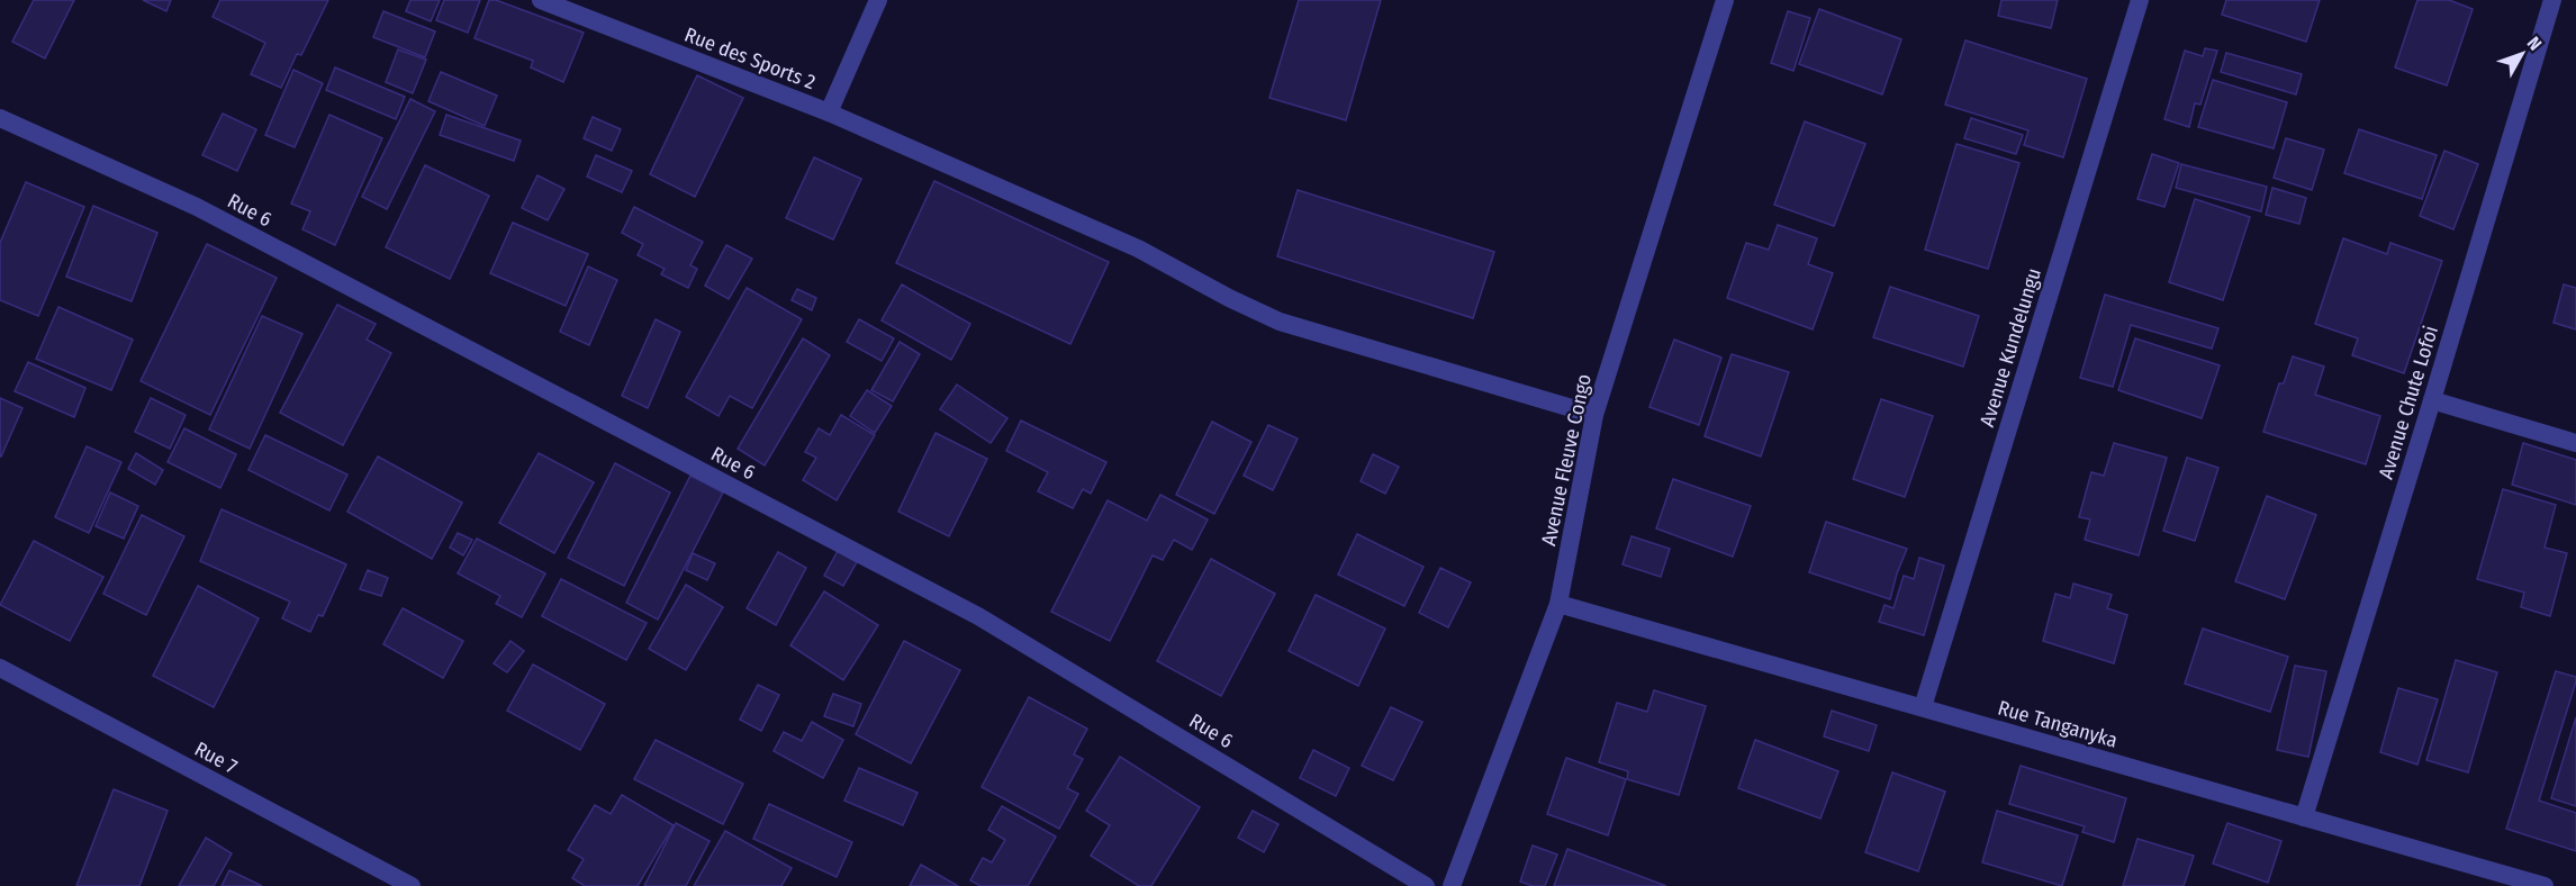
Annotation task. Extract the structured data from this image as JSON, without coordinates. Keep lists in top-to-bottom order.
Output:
{
  "streets": {
    "street": [
      "Rue des Sports 2",
      "Rue 6",
      "Avenue Kundelungu",
      "Avenue Chute Lofoi",
      "Avenue Fleuve Congo",
      "Rue Tanganyka",
      "Rue 7"
    ]
  },
  "crossings": [
    ["Avenue Kundelungu", "Rue Tanganyka"],
    ["Avenue Chute Lofoi", "Rue Tanganyka"],
    ["Avenue Fleuve Congo", "Rue Tanganyka"]
  ],
  "north": "top right"
}
